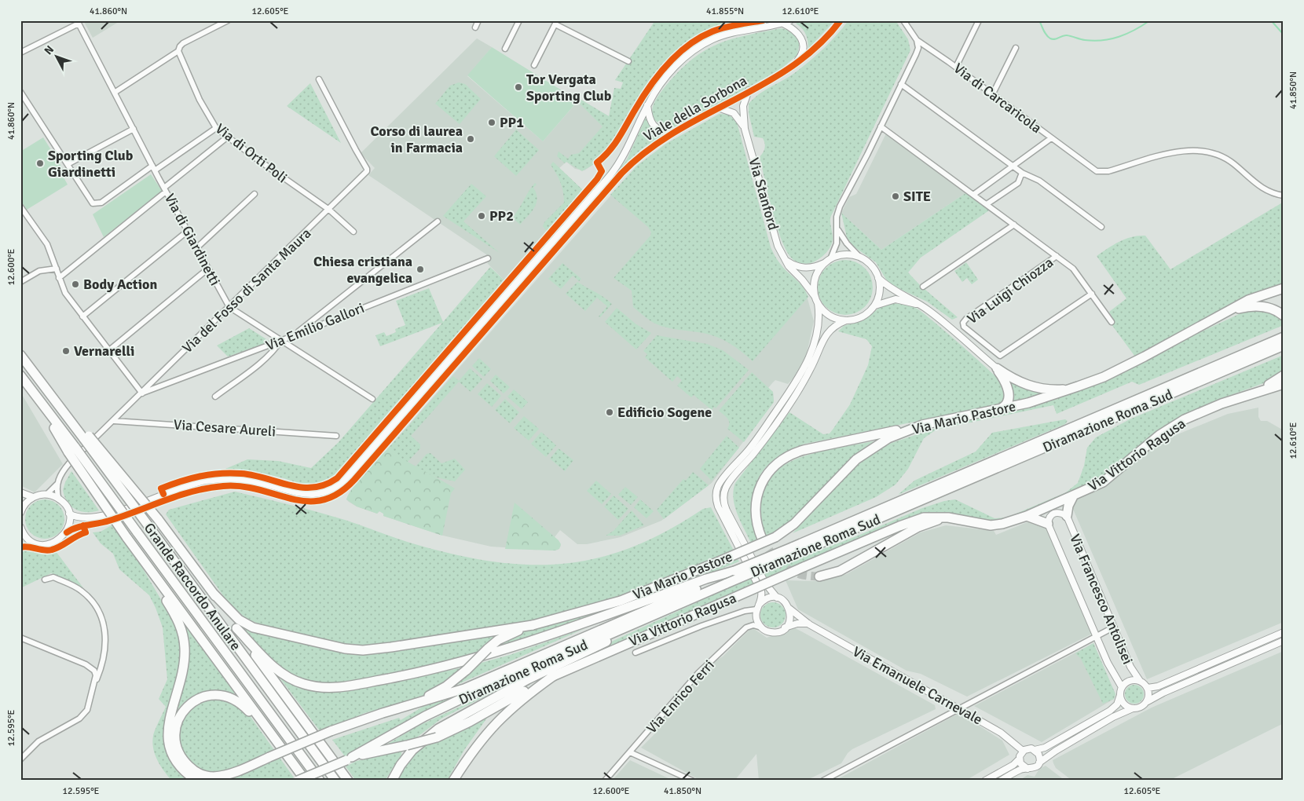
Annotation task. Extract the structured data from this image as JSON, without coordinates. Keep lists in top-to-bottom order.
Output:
{
  "streets": {
    "highway": [
      "Via Mario Pastore",
      "Diramazione Roma Sud",
      "Via Vittorio Ragusa",
      "Grande Raccordo Anulare"
    ],
    "street": [
      "Via di Carcaricola",
      "Viale della Sorbona",
      "Via di Orti Poli",
      "Via Stanford",
      "Via di Giardinetti",
      "Via del Fosso di Santa Maura",
      "Via Luigi Chiozza",
      "Via Emilio Gallori",
      "Via Cesare Aureli",
      "Via Francesco Antolisei",
      "Via Emanuele Carnevale",
      "Via Enrico Ferri"
    ]
  },
  "crossings": [
    ["Viale della Sorbona", "Via Stanford"],
    ["Via di Orti Poli", "Via del Fosso di Santa Maura"],
    ["Via di Giardinetti", "Via del Fosso di Santa Maura"],
    ["Via di Giardinetti", "Via Emilio Gallori"],
    ["Via del Fosso di Santa Maura", "Via Emilio Gallori"],
    ["Via del Fosso di Santa Maura", "Via Cesare Aureli"],
    ["Via Emanuele Carnevale", "Via Enrico Ferri"]
  ],
  "places": [
    "Tor Vergata Sporting Club",
    "PP1",
    "Corso di laurea in Farmacia",
    "Sporting Club Giardinetti",
    "SITE",
    "PP2",
    "Chiesa cristiana evangelica",
    "Body Action",
    "Vernarelli",
    "Edificio Sogene"
  ],
  "north": "top left",
  "coordinates": [
    "41.860°N",
    "12.605°E",
    "41.855°N",
    "12.610°E",
    "41.850°N",
    "12.600°E",
    "12.595°E"
  ]
}
